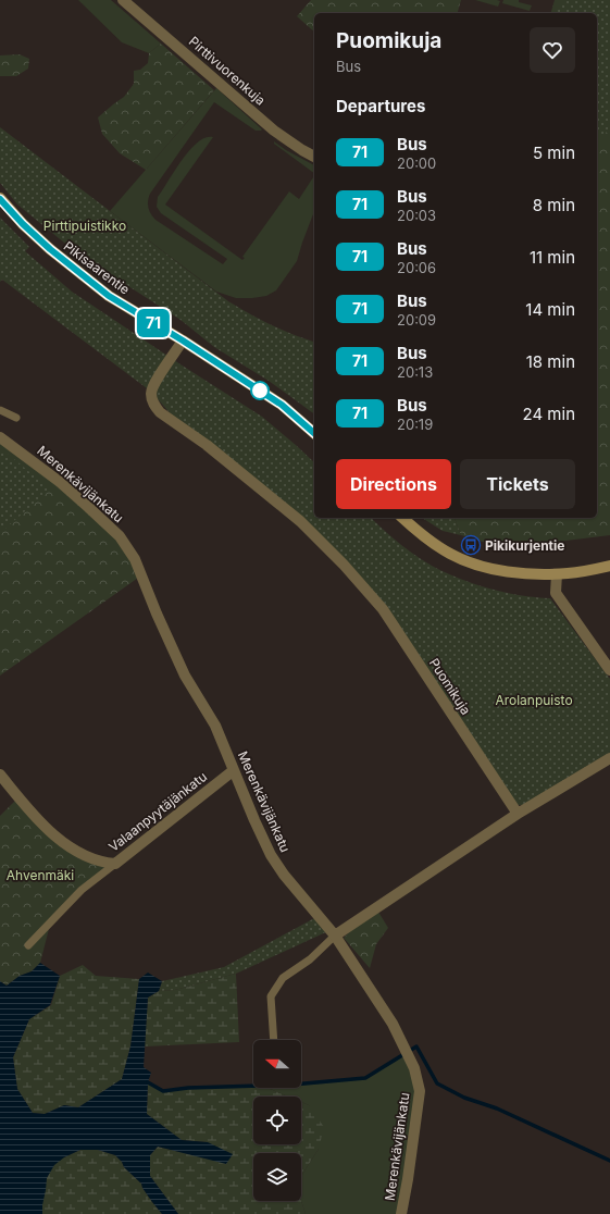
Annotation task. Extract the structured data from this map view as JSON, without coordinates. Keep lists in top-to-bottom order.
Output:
{
  "streets": {
    "street": [
      "Pirttivuorenkuja",
      "Pikisaarentie",
      "Merenkävijänkatu",
      "Puomikuja",
      "Valaanpyytäjänkatu"
    ]
  },
  "crossings": [
    ["Pikisaarentie", "Puomikuja"],
    ["Merenkävijänkatu", "Valaanpyytäjänkatu"]
  ],
  "parks": ["Pirttipuistikko", "Arolanpuisto", "Ahvenmäki"],
  "places": {
    "bus stop": ["Pikikurjentie"]
  },
  "lines": ["bus line 71"],
  "north": "left",
  "page": {
    "on_map": "71",
    "heading": [
      ["Puomikuja", "Bus"],
      "Departures"
    ],
    "list": [
      {
        "mark": "71",
        "name": "Bus",
        "note": "20:00",
        "value": "5 min"
      },
      {
        "mark": "71",
        "name": "Bus",
        "note": "20:03",
        "value": "8 min"
      },
      {
        "mark": "71",
        "name": "Bus",
        "note": "20:06",
        "value": "11 min"
      },
      {
        "mark": "71",
        "name": "Bus",
        "note": "20:09",
        "value": "14 min"
      },
      {
        "mark": "71",
        "name": "Bus",
        "note": "20:13",
        "value": "18 min"
      },
      {
        "mark": "71",
        "name": "Bus",
        "note": "20:19",
        "value": "24 min"
      }
    ],
    "buttons": ["Directions", "Tickets"]
  }
}
